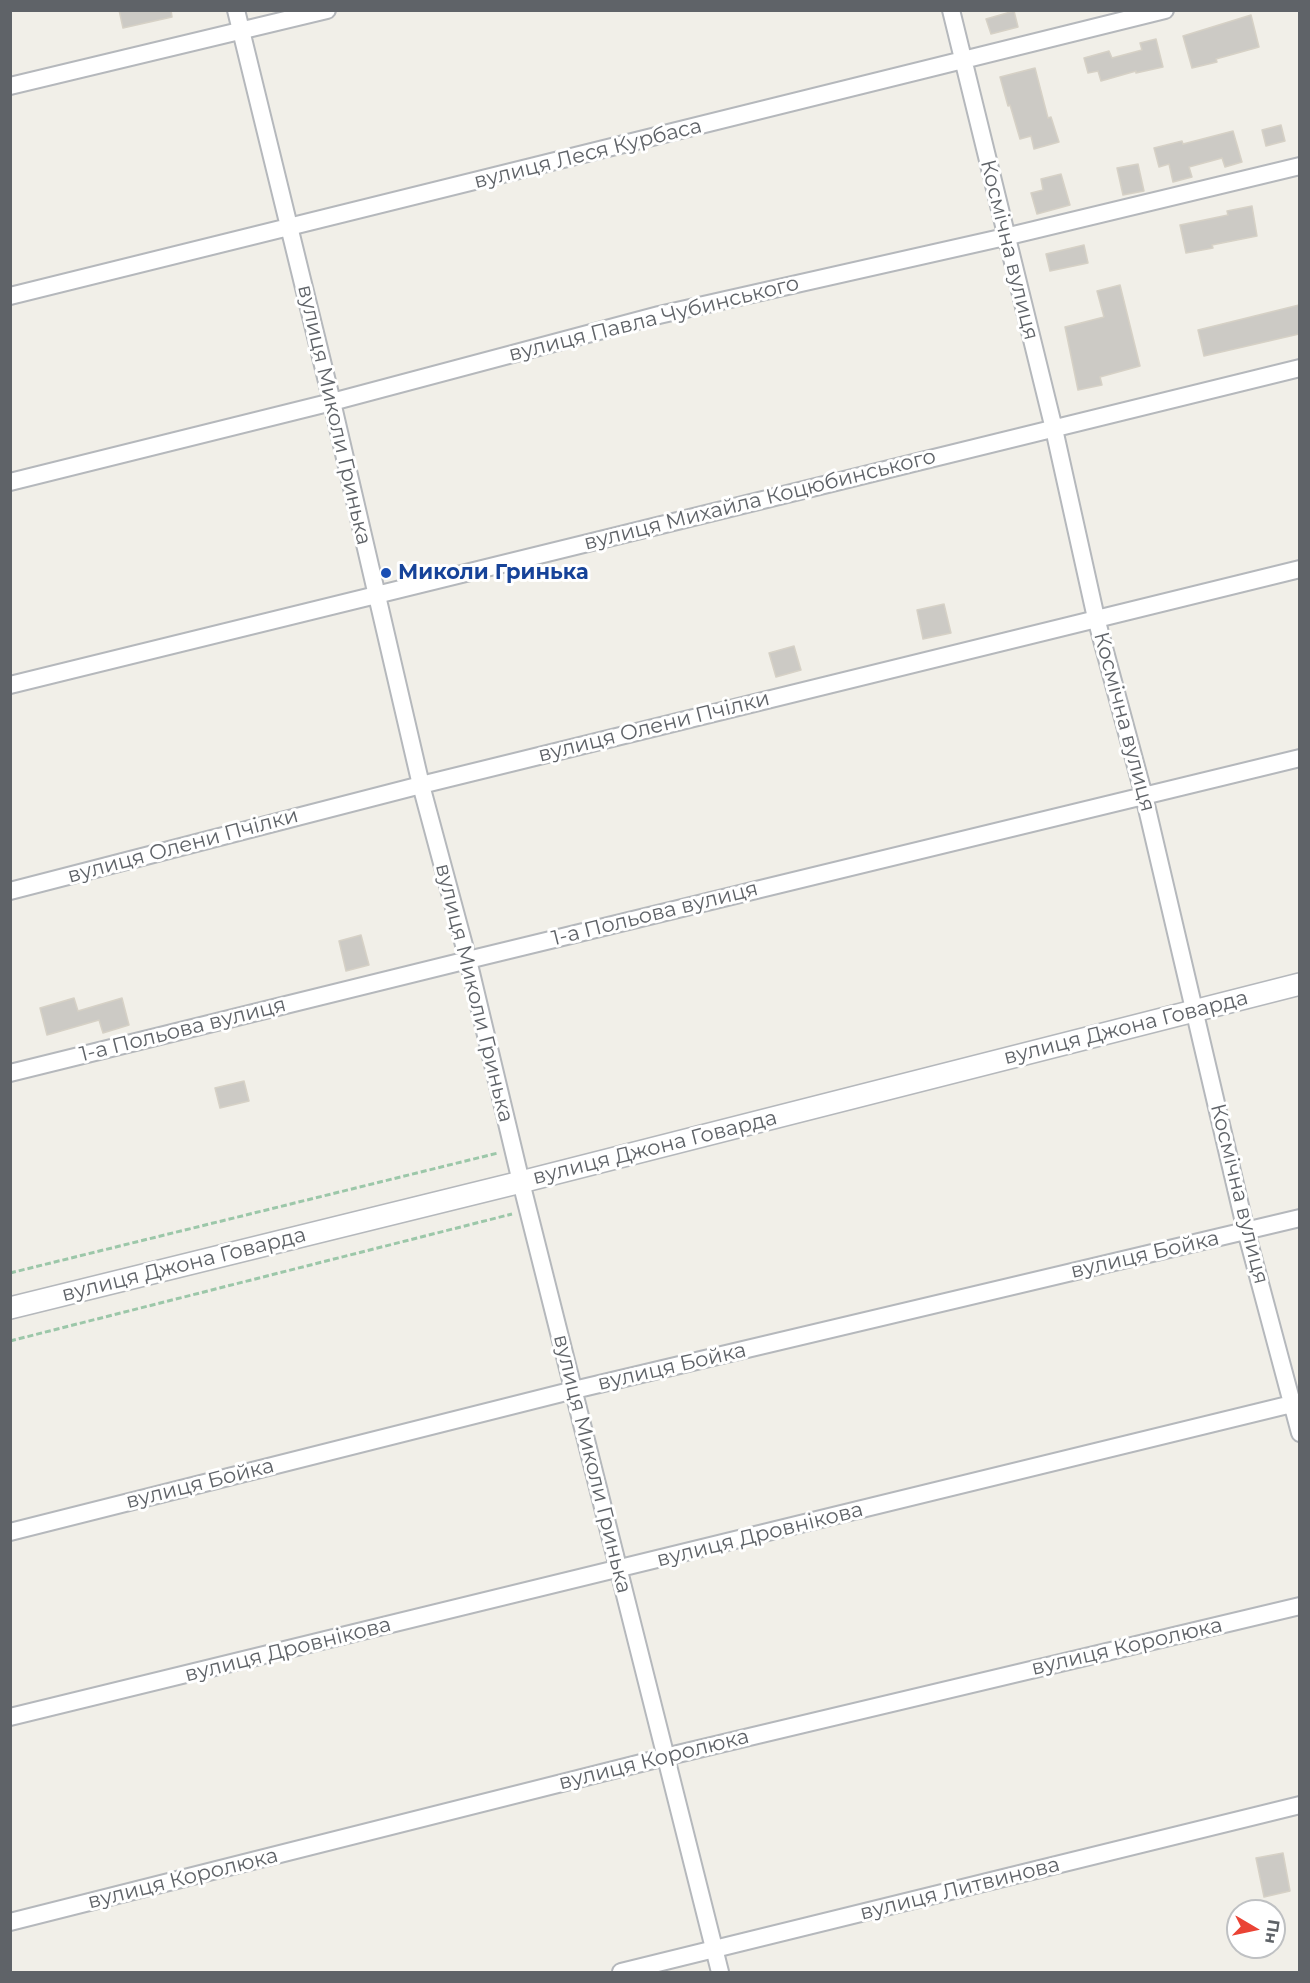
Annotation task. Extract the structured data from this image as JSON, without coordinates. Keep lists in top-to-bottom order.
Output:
{
  "streets": {
    "street": [
      "вулиця Леся Курбаса",
      "Космічна вулиця",
      "вулиця Павла Чубинського",
      "вулиця Миколи Гринька",
      "вулиця Михайла Коцюбинського",
      "вулиця Олени Пчілки",
      "1-а Польова вулиця",
      "вулиця Джона Говарда",
      "вулиця Бойка",
      "вулиця Дровнікова",
      "вулиця Королюка",
      "вулиця Литвинова"
    ]
  },
  "crossings": [
    ["вулиця Леся Курбаса", "Космічна вулиця"],
    ["вулиця Леся Курбаса", "вулиця Миколи Гринька"],
    ["Космічна вулиця", "вулиця Павла Чубинського"],
    ["Космічна вулиця", "вулиця Михайла Коцюбинського"],
    ["Космічна вулиця", "вулиця Олени Пчілки"],
    ["Космічна вулиця", "1-а Польова вулиця"],
    ["Космічна вулиця", "вулиця Джона Говарда"],
    ["Космічна вулиця", "вулиця Бойка"],
    ["Космічна вулиця", "вулиця Дровнікова"],
    ["вулиця Павла Чубинського", "вулиця Миколи Гринька"],
    ["вулиця Миколи Гринька", "вулиця Михайла Коцюбинського"],
    ["вулиця Миколи Гринька", "вулиця Олени Пчілки"],
    ["вулиця Миколи Гринька", "1-а Польова вулиця"],
    ["вулиця Миколи Гринька", "вулиця Джона Говарда"],
    ["вулиця Миколи Гринька", "вулиця Бойка"],
    ["вулиця Миколи Гринька", "вулиця Дровнікова"],
    ["вулиця Миколи Гринька", "вулиця Королюка"],
    ["вулиця Миколи Гринька", "вулиця Литвинова"]
  ],
  "places": ["Миколи Гринька"],
  "north": "right"
}
